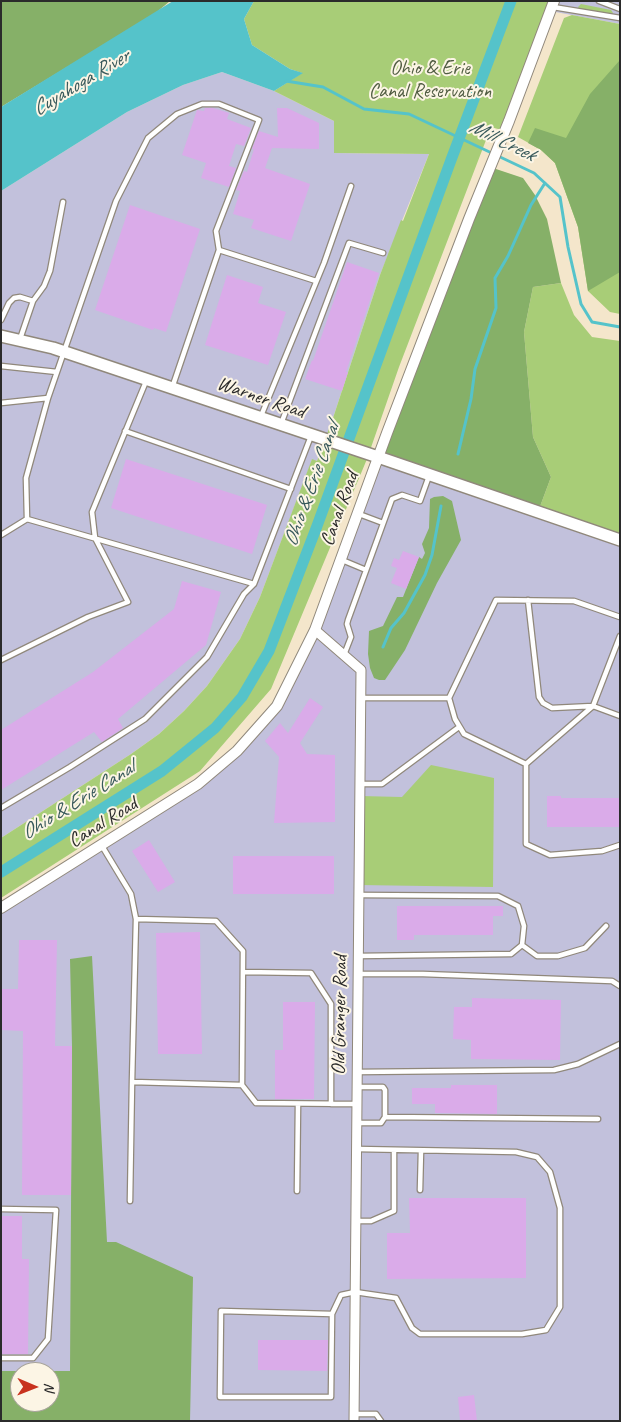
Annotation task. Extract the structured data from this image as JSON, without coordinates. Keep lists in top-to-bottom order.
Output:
{
  "streets": {
    "main road": ["Warner Road"],
    "street": ["Canal Road", "Old Granger Road"]
  },
  "crossings": [
    ["Warner Road", "Canal Road"],
    ["Canal Road", "Old Granger Road"]
  ],
  "water": ["Cuyahoga River", "Mill Creek", "Ohio & Erie Canal"],
  "parks": ["Ohio & Erie Canal Reservation"],
  "north": "right"
}
